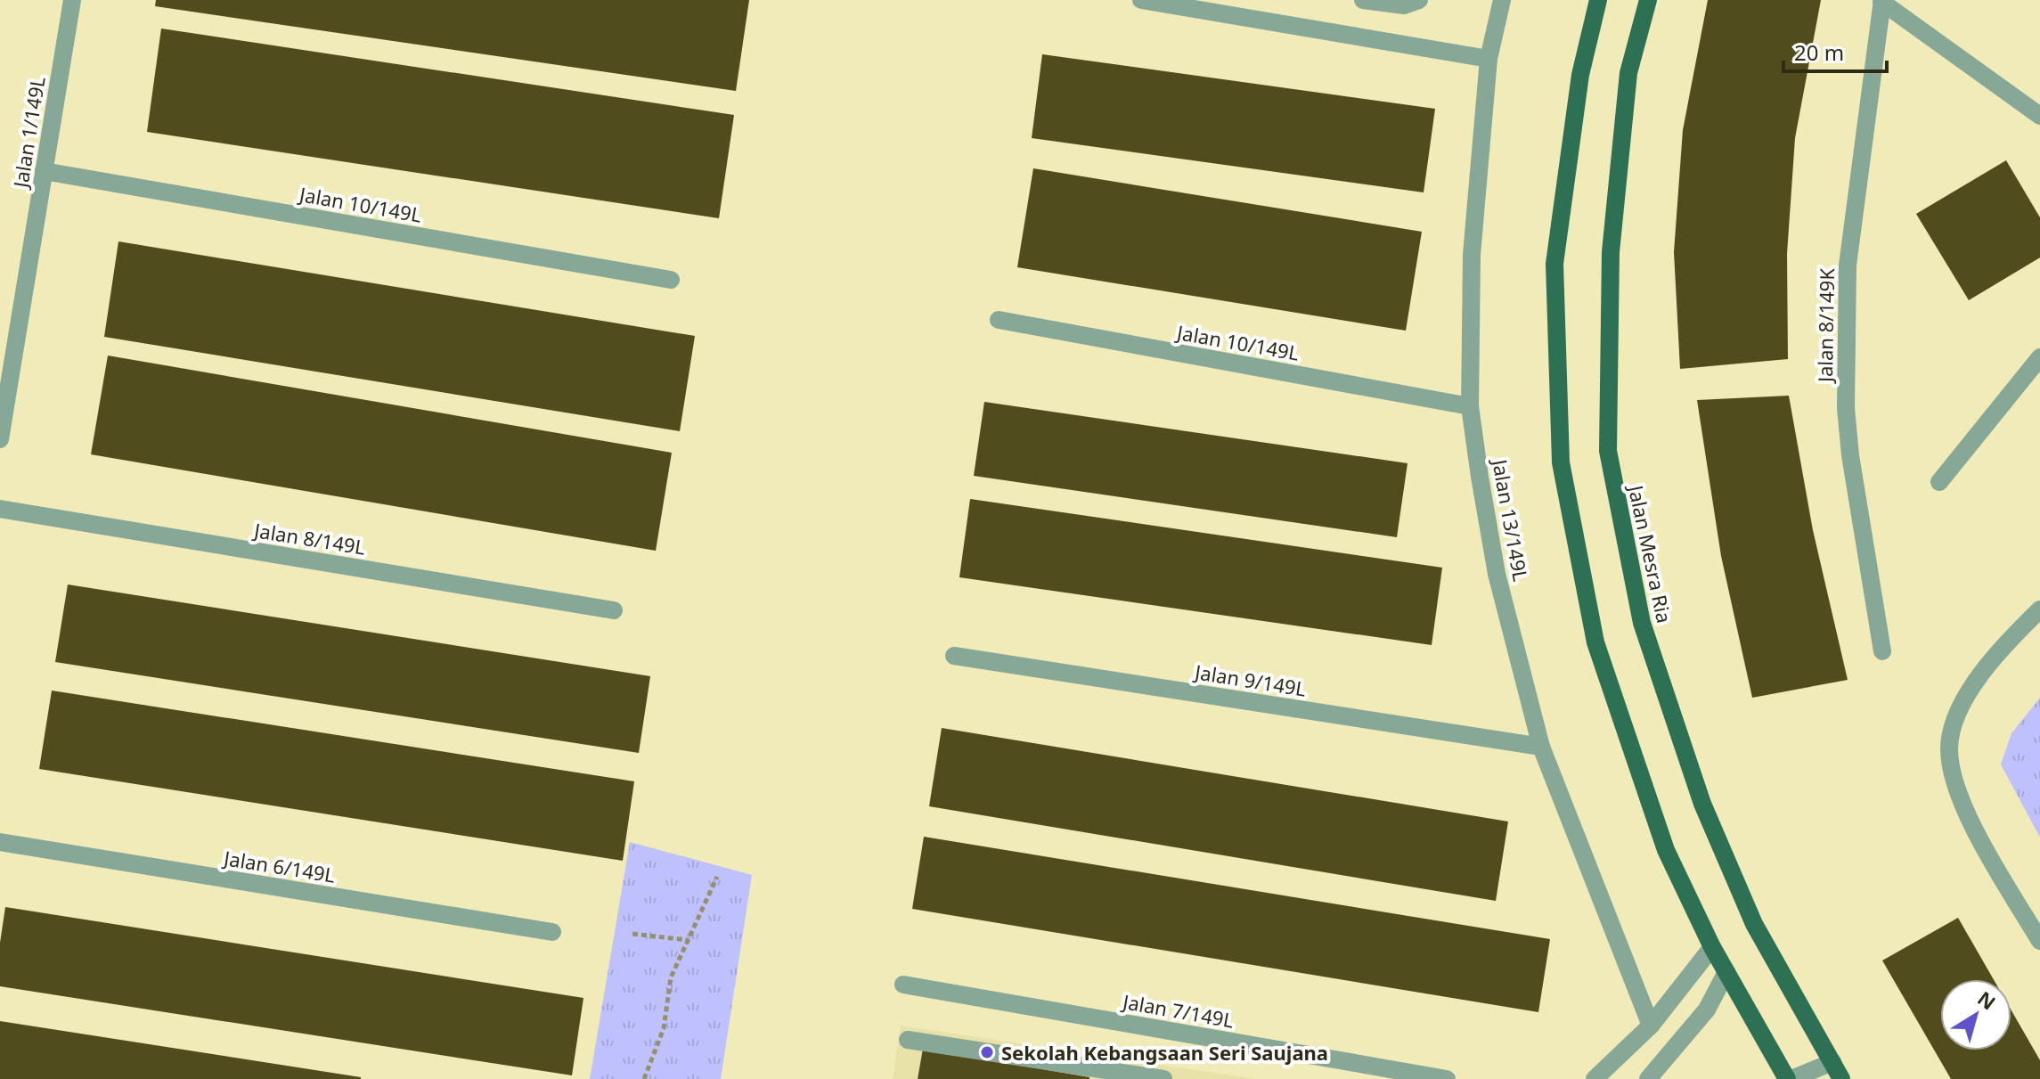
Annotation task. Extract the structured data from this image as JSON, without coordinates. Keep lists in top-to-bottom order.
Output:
{
  "streets": {
    "main road": ["Jalan Mesra Ria"],
    "street": [
      "Jalan 1/149L",
      "Jalan 10/149L",
      "Jalan 8/149K",
      "Jalan 13/149L",
      "Jalan 8/149L",
      "Jalan 9/149L",
      "Jalan 6/149L",
      "Jalan 7/149L"
    ]
  },
  "crossings": [
    ["Jalan 1/149L", "Jalan 10/149L"],
    ["Jalan 10/149L", "Jalan 13/149L"],
    ["Jalan 13/149L", "Jalan 9/149L"]
  ],
  "places": ["Sekolah Kebangsaan Seri Saujana"],
  "scale_bar": "20 m",
  "north": "top right"
}
